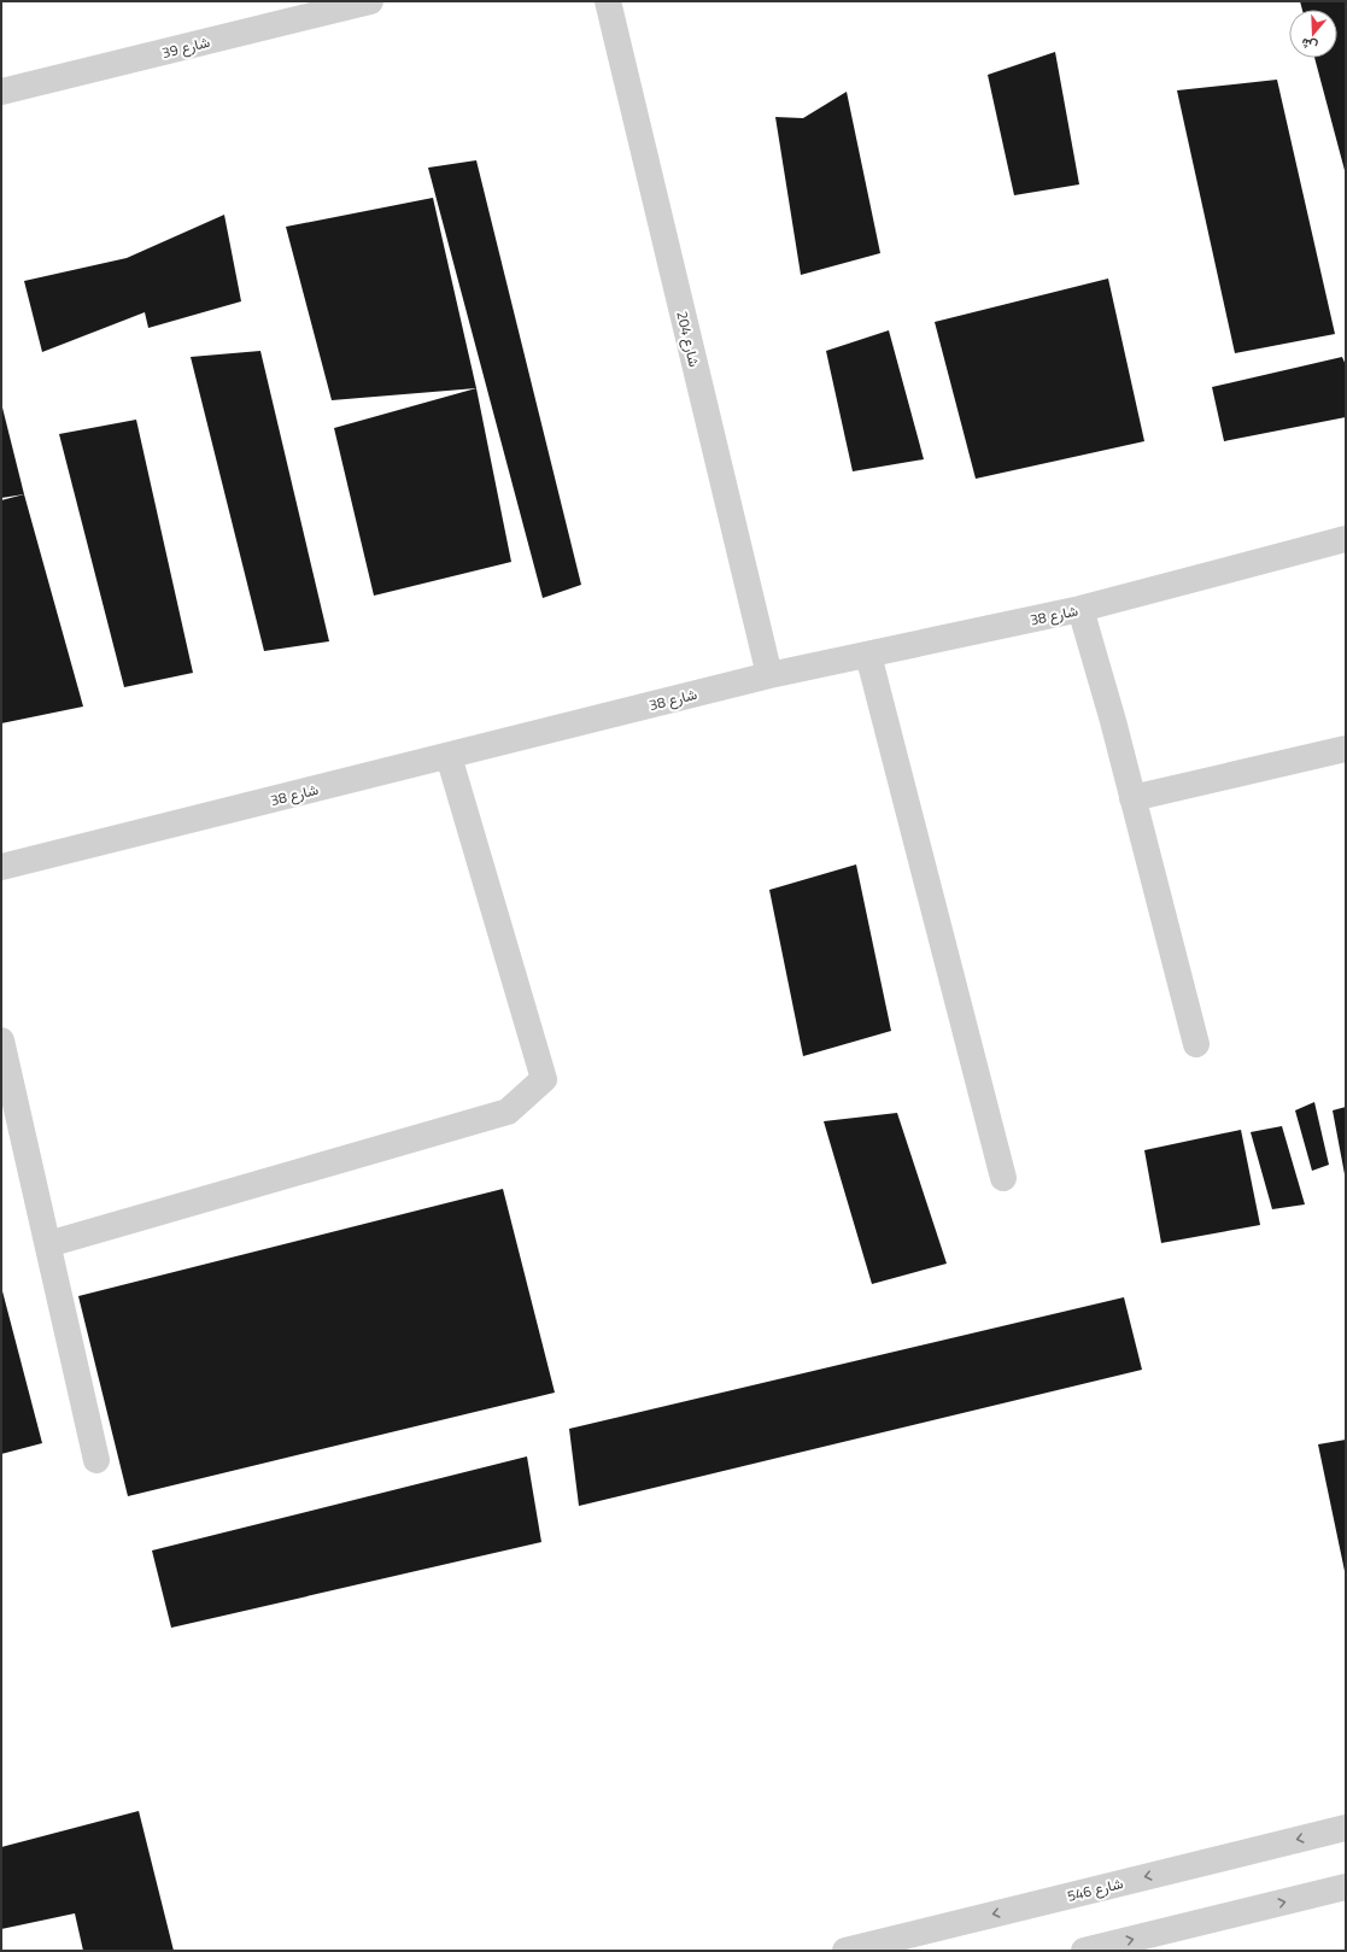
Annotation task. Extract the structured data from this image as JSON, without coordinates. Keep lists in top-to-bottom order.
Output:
{
  "streets": {
    "street": [
      "شارع 39",
      "شارع 204",
      "شارع 38",
      "شارع 546"
    ]
  },
  "crossings": [
    ["شارع 204", "شارع 38"]
  ],
  "north": "bottom"
}
